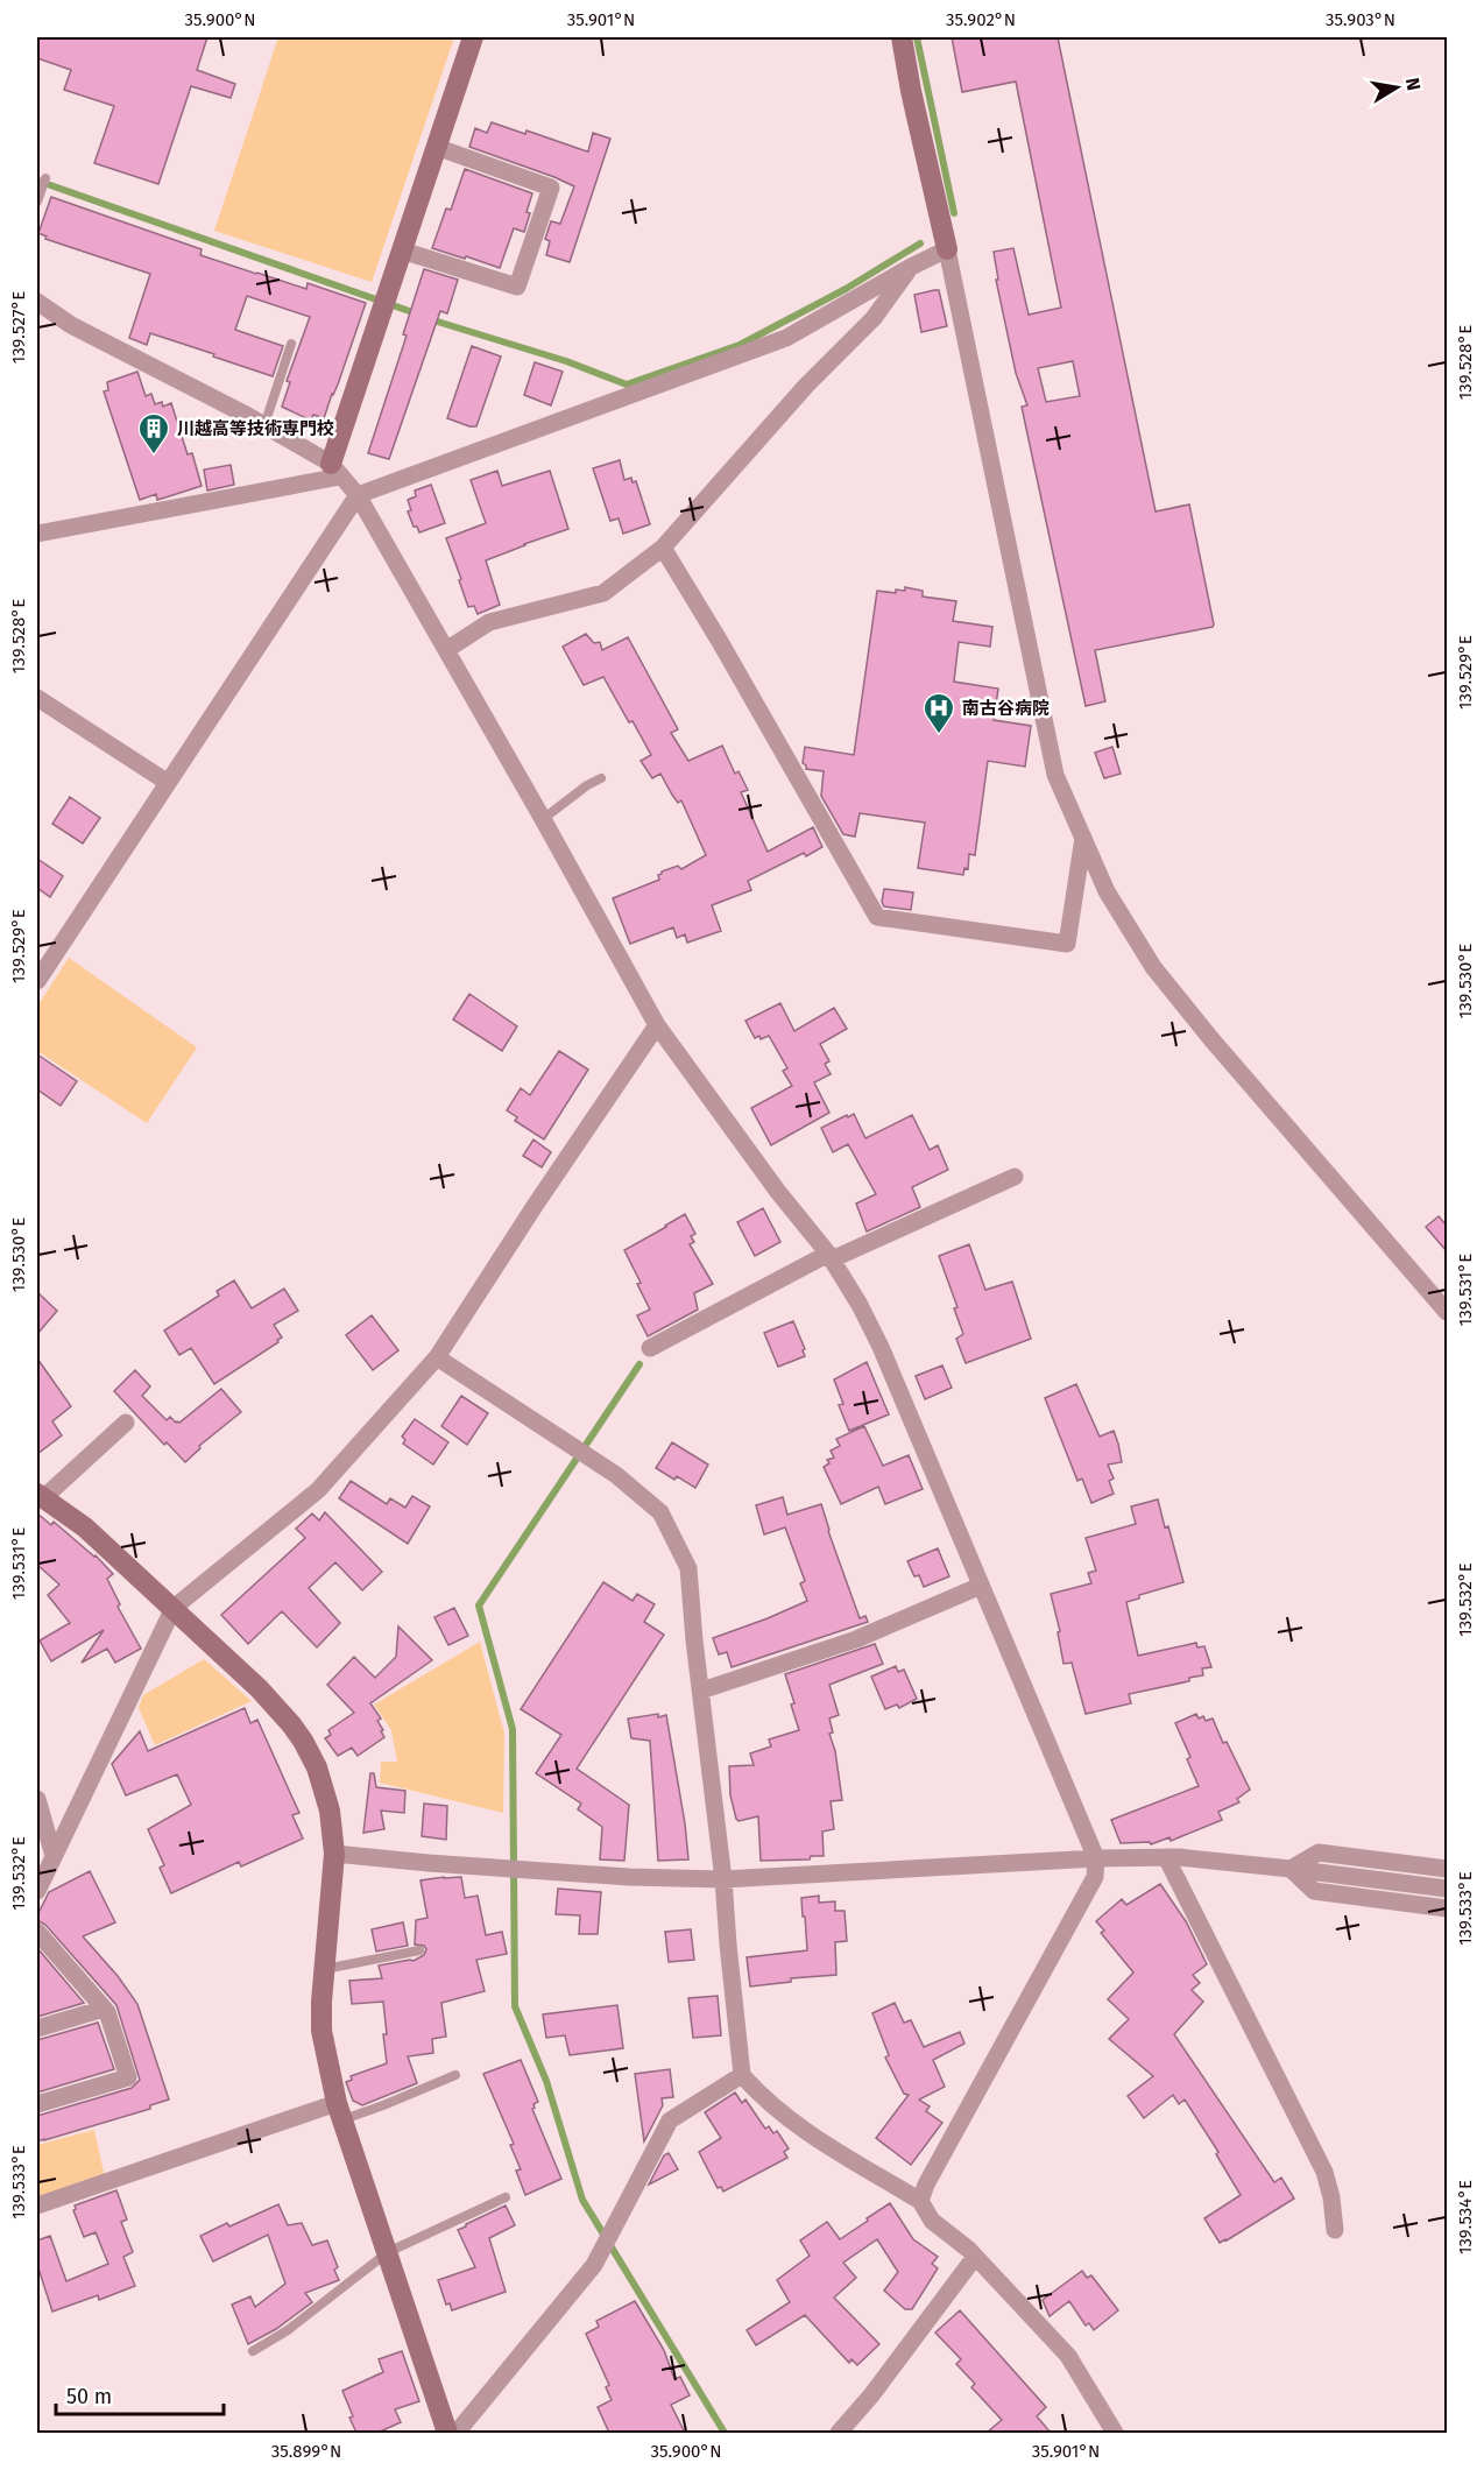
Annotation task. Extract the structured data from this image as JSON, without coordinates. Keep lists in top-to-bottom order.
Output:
{
  "places": {
    "building": ["川越高等技術専門校"],
    "hospital": ["南古谷病院"]
  },
  "scale_bar": "50 m",
  "north": "right",
  "coordinates": [
    "35.900°N",
    "35.901°N",
    "35.902°N",
    "35.903°N",
    "139.527°E",
    "139.528°E",
    "139.529°E",
    "139.530°E",
    "139.531°E",
    "139.532°E",
    "139.533°E",
    "139.534°E",
    "35.899°N"
  ]
}
